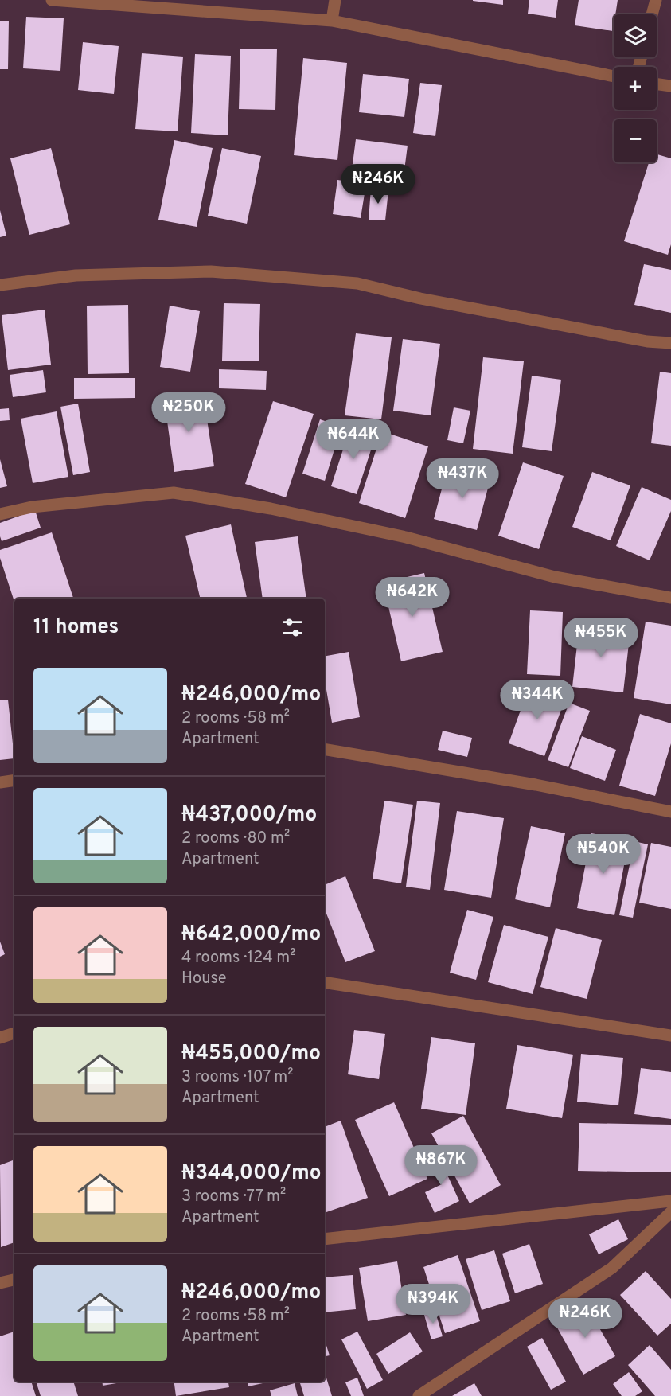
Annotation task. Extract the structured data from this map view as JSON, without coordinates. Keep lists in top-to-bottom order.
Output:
{
  "page": {
    "map_buttons": ["+", "−"],
    "price": [
      "₦246K",
      "₦250K",
      "₦644K",
      "₦437K",
      "₦642K",
      "₦455K",
      "₦344K",
      "₦540K",
      "₦867K",
      "₦394K",
      "₦246K"
    ],
    "heading": "11 homes",
    "list": [
      {
        "name": "₦246,000/mo",
        "note": "2 rooms · 58 m² · Apartment"
      },
      {
        "name": "₦437,000/mo",
        "note": "2 rooms · 80 m² · Apartment"
      },
      {
        "name": "₦642,000/mo",
        "note": "4 rooms · 124 m² · House"
      },
      {
        "name": "₦455,000/mo",
        "note": "3 rooms · 107 m² · Apartment"
      },
      {
        "name": "₦344,000/mo",
        "note": "3 rooms · 77 m² · Apartment"
      },
      {
        "name": "₦246,000/mo",
        "note": "2 rooms · 58 m² · Apartment"
      }
    ]
  }
}
